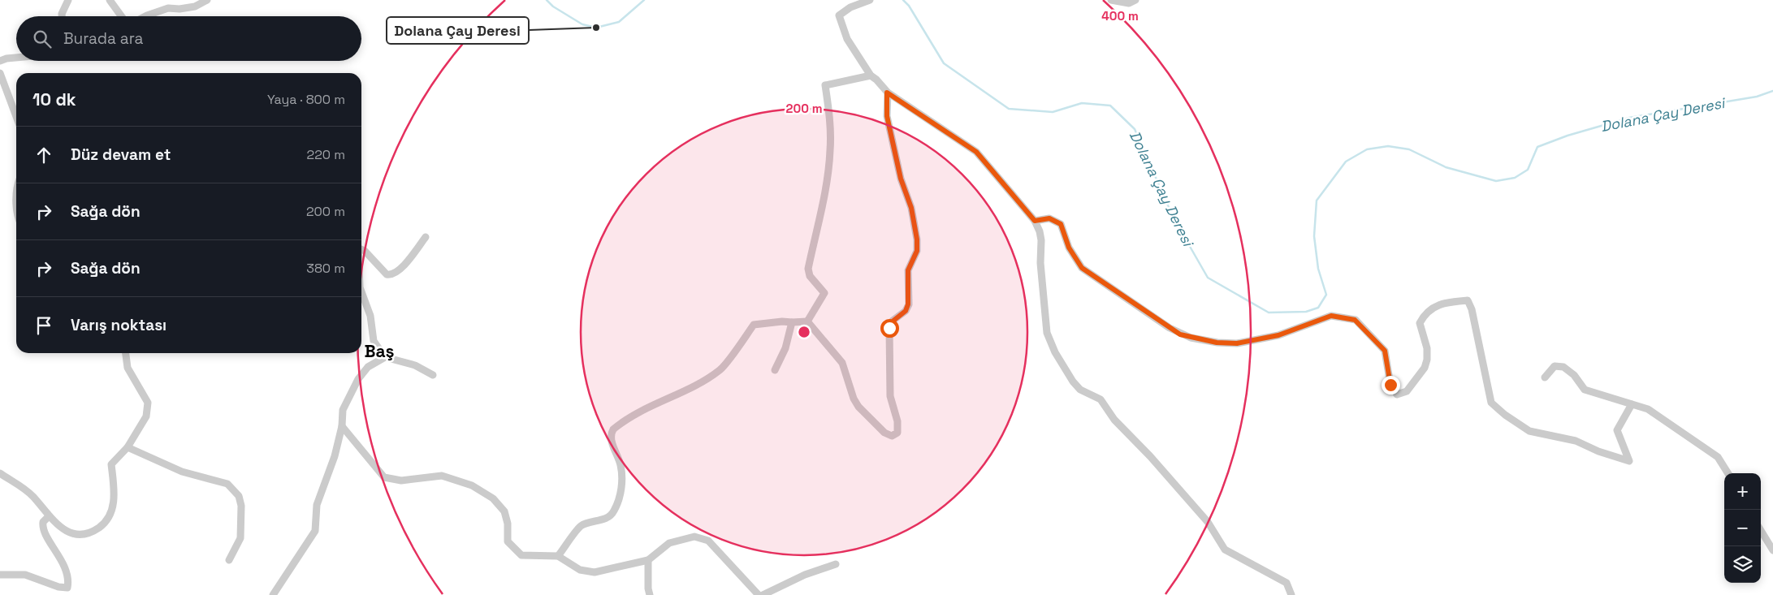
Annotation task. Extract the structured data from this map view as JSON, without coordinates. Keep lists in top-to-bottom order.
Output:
{
  "districts": ["Baş"],
  "water": ["Dolana Çay Deresi"],
  "places": ["Dolana Çay Deresi"],
  "page": {
    "search": "Burada ara",
    "heading": ["10 dk", "Yaya · 800 m"],
    "list": [
      ["Düz devam et", "220 m"],
      ["Sağa dön", "200 m"],
      ["Sağa dön", "380 m"],
      "Varış noktası"
    ],
    "map_buttons": ["+", "−"]
  },
  "rings": ["400 m", "200 m"]
}
